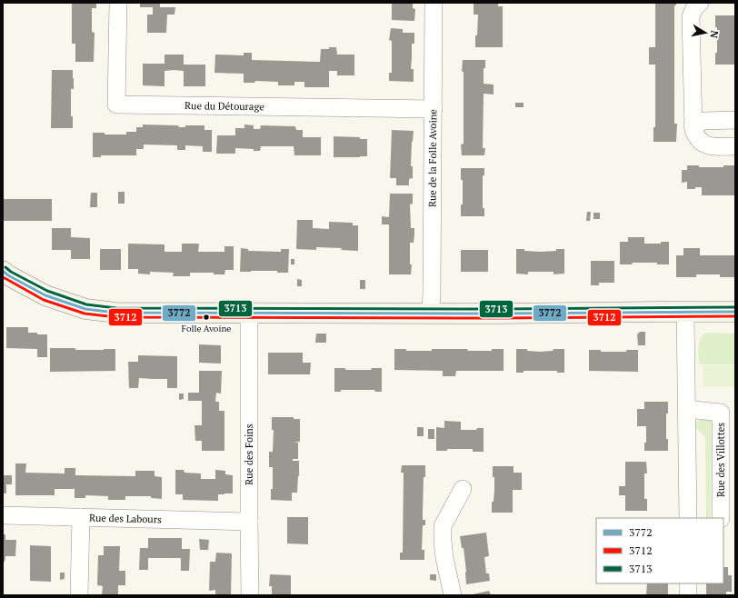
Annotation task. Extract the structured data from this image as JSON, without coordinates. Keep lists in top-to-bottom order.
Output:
{
  "streets": {
    "street": [
      "Rue du Détourage",
      "Rue de la Folle Avoine",
      "Rue des Foins",
      "Rue des Villottes",
      "Rue des Labours"
    ]
  },
  "crossings": [
    ["Rue du Détourage", "Rue de la Folle Avoine"],
    ["Rue des Foins", "Rue des Labours"]
  ],
  "places": ["Folle Avoine"],
  "lines": ["transit line 3713", "transit line 3772", "transit line 3712"],
  "legend": ["3772", "3712", "3713"],
  "north": "right"
}
